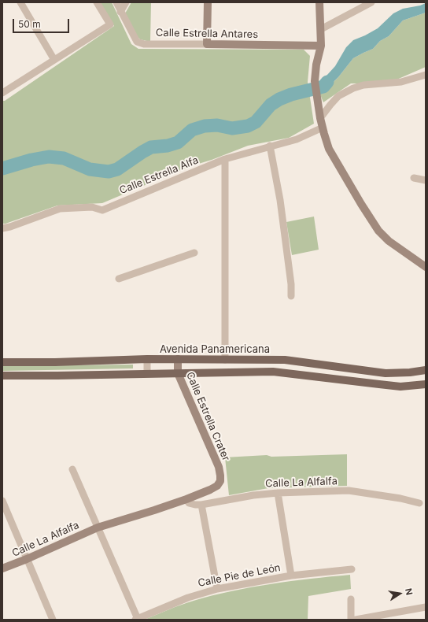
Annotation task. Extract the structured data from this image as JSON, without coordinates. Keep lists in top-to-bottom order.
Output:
{
  "streets": {
    "main road": ["Avenida Panamericana"],
    "street": [
      "Calle Estrella Antares",
      "Calle Estrella Alfa",
      "Calle Estrella Crater",
      "Calle La Alfalfa",
      "Calle Pie de León"
    ]
  },
  "crossings": [
    ["Avenida Panamericana", "Calle Estrella Crater"],
    ["Calle Estrella Crater", "Calle La Alfalfa"]
  ],
  "scale_bar": "50 m",
  "north": "right"
}
